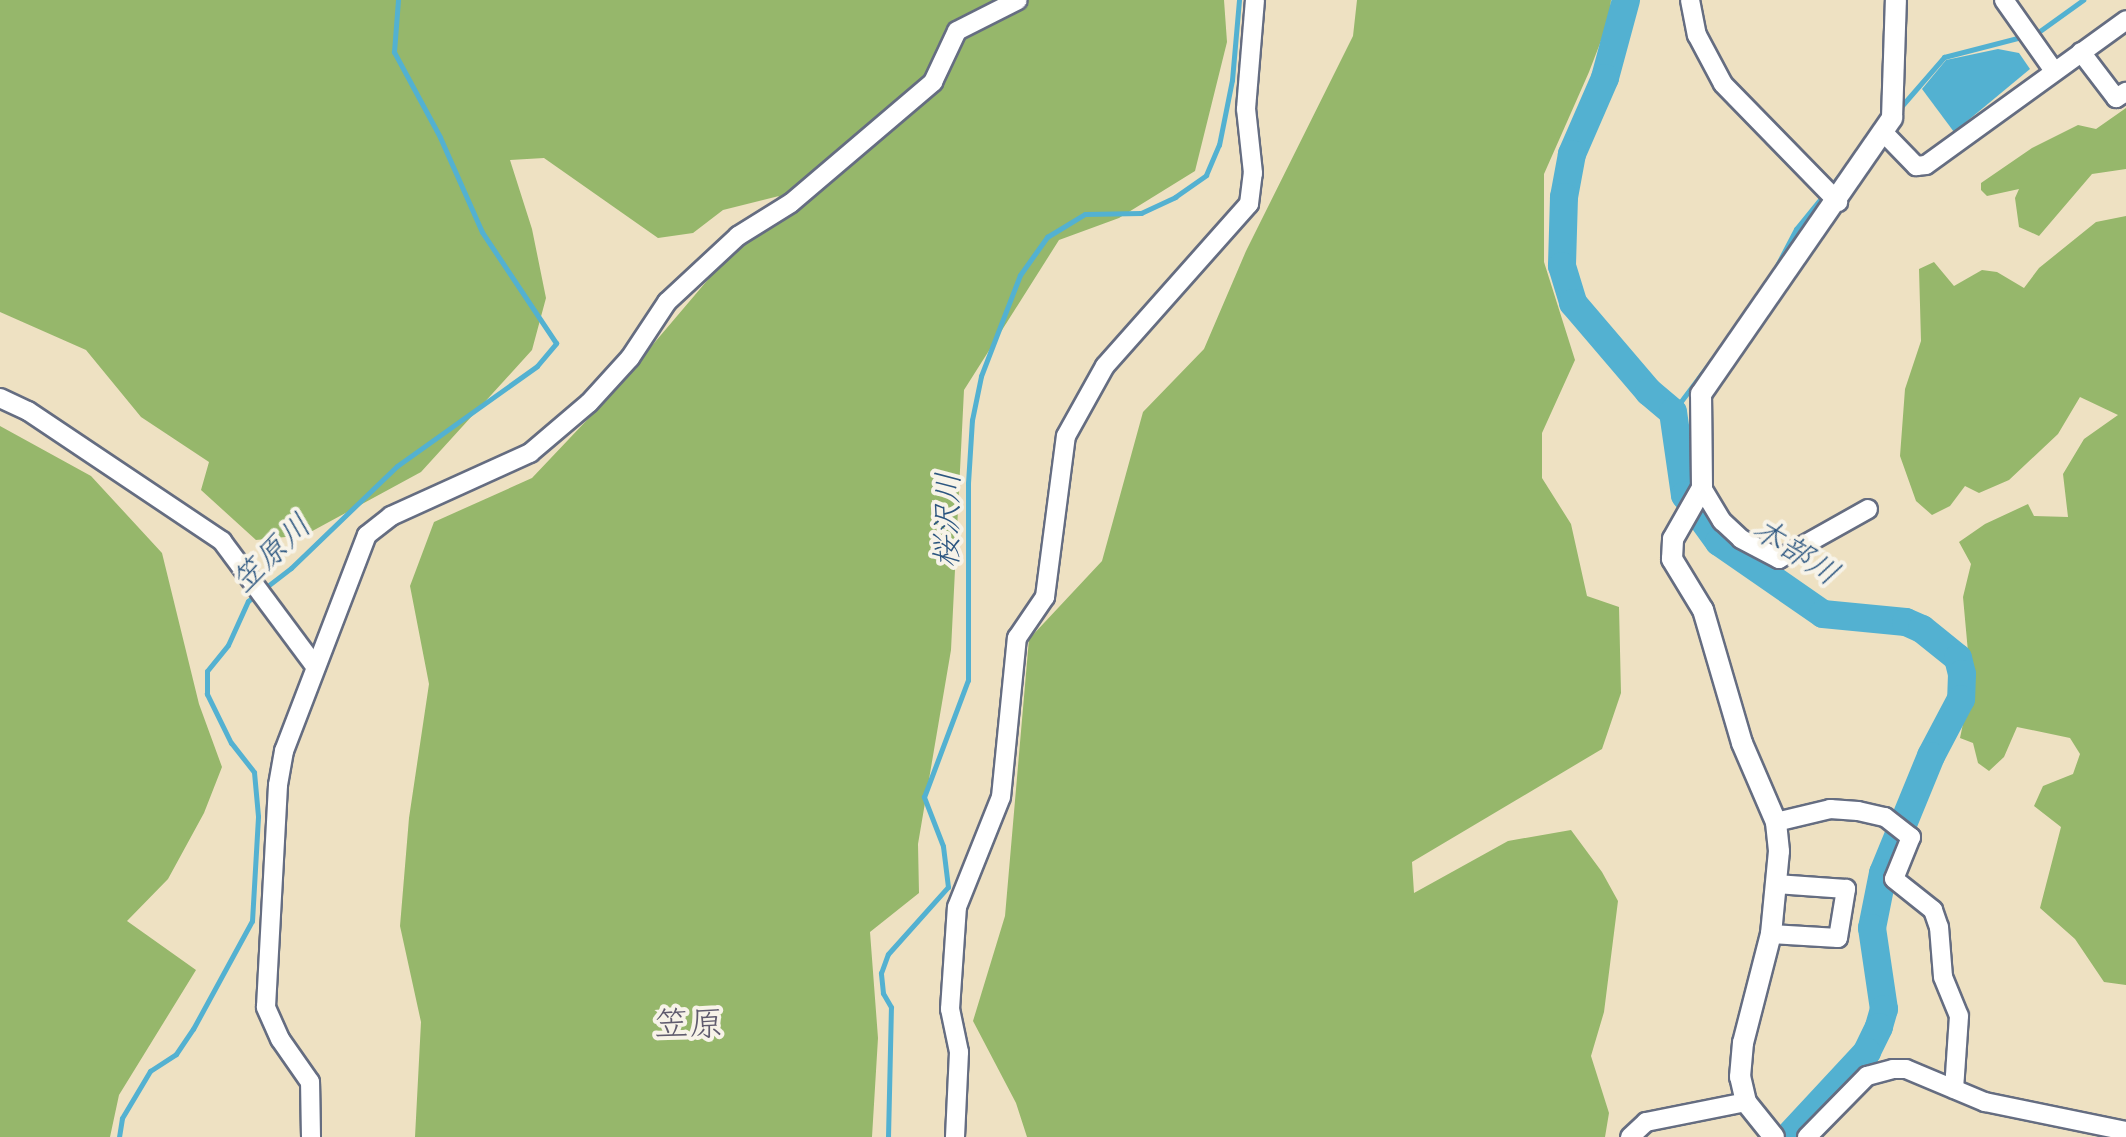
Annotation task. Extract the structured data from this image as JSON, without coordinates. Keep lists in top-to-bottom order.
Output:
{
  "districts": ["笠原"],
  "water": ["桜沢川", "木部川", "笠原川"]
}
